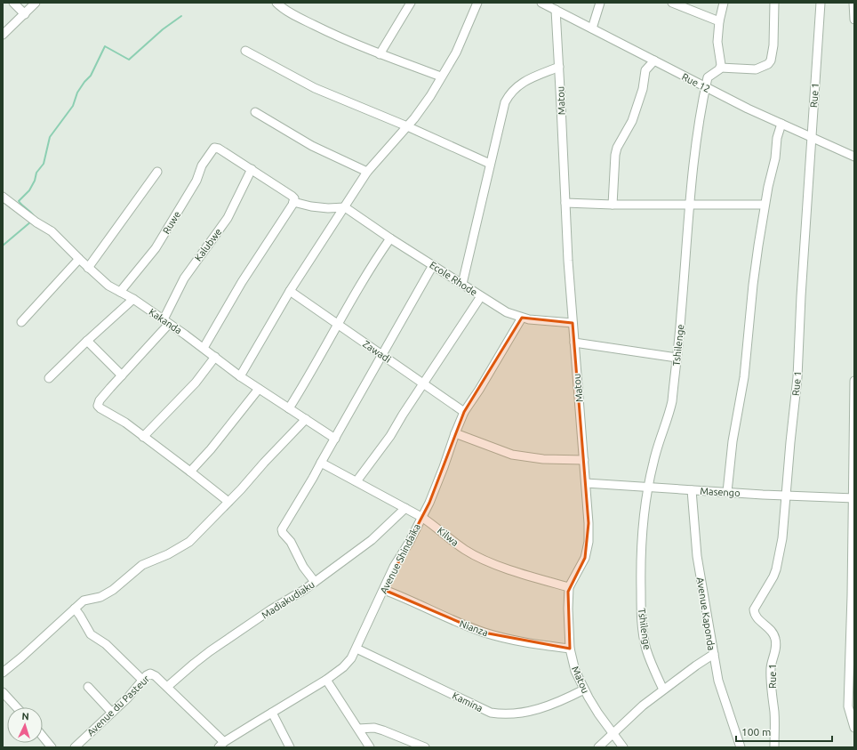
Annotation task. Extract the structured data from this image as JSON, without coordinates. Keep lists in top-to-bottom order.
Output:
{
  "streets": {
    "street": [
      "Rue 12",
      "Rue 1",
      "Matou",
      "Ruwe",
      "Kalubwe",
      "Ecole Rhode",
      "Kakanda",
      "Tshilenge",
      "Zawadi",
      "Masengo",
      "Kilwa",
      "Avenue Shindaïka",
      "Madiakudiaku",
      "Avenue Kaponda",
      "Nianza",
      "Kamina",
      "Avenue du Pasteur"
    ]
  },
  "crossings": [
    ["Rue 12", "Rue 1"],
    ["Rue 12", "Matou"],
    ["Rue 12", "Tshilenge"],
    ["Rue 1", "Masengo"],
    ["Matou", "Ecole Rhode"],
    ["Matou", "Masengo"],
    ["Matou", "Kilwa"],
    ["Matou", "Avenue Kaponda"],
    ["Matou", "Nianza"],
    ["Matou", "Kamina"],
    ["Ruwe", "Kalubwe"],
    ["Ruwe", "Kakanda"],
    ["Kalubwe", "Kakanda"],
    ["Ecole Rhode", "Avenue Shindaïka"],
    ["Tshilenge", "Masengo"],
    ["Tshilenge", "Avenue Kaponda"],
    ["Zawadi", "Avenue Shindaïka"],
    ["Masengo", "Avenue Kaponda"],
    ["Kilwa", "Avenue Shindaïka"],
    ["Kilwa", "Madiakudiaku"],
    ["Avenue Shindaïka", "Nianza"],
    ["Avenue Shindaïka", "Kamina"],
    ["Avenue Shindaïka", "Avenue du Pasteur"],
    ["Madiakudiaku", "Avenue du Pasteur"]
  ],
  "scale_bar": "100 m",
  "north": "top"
}
